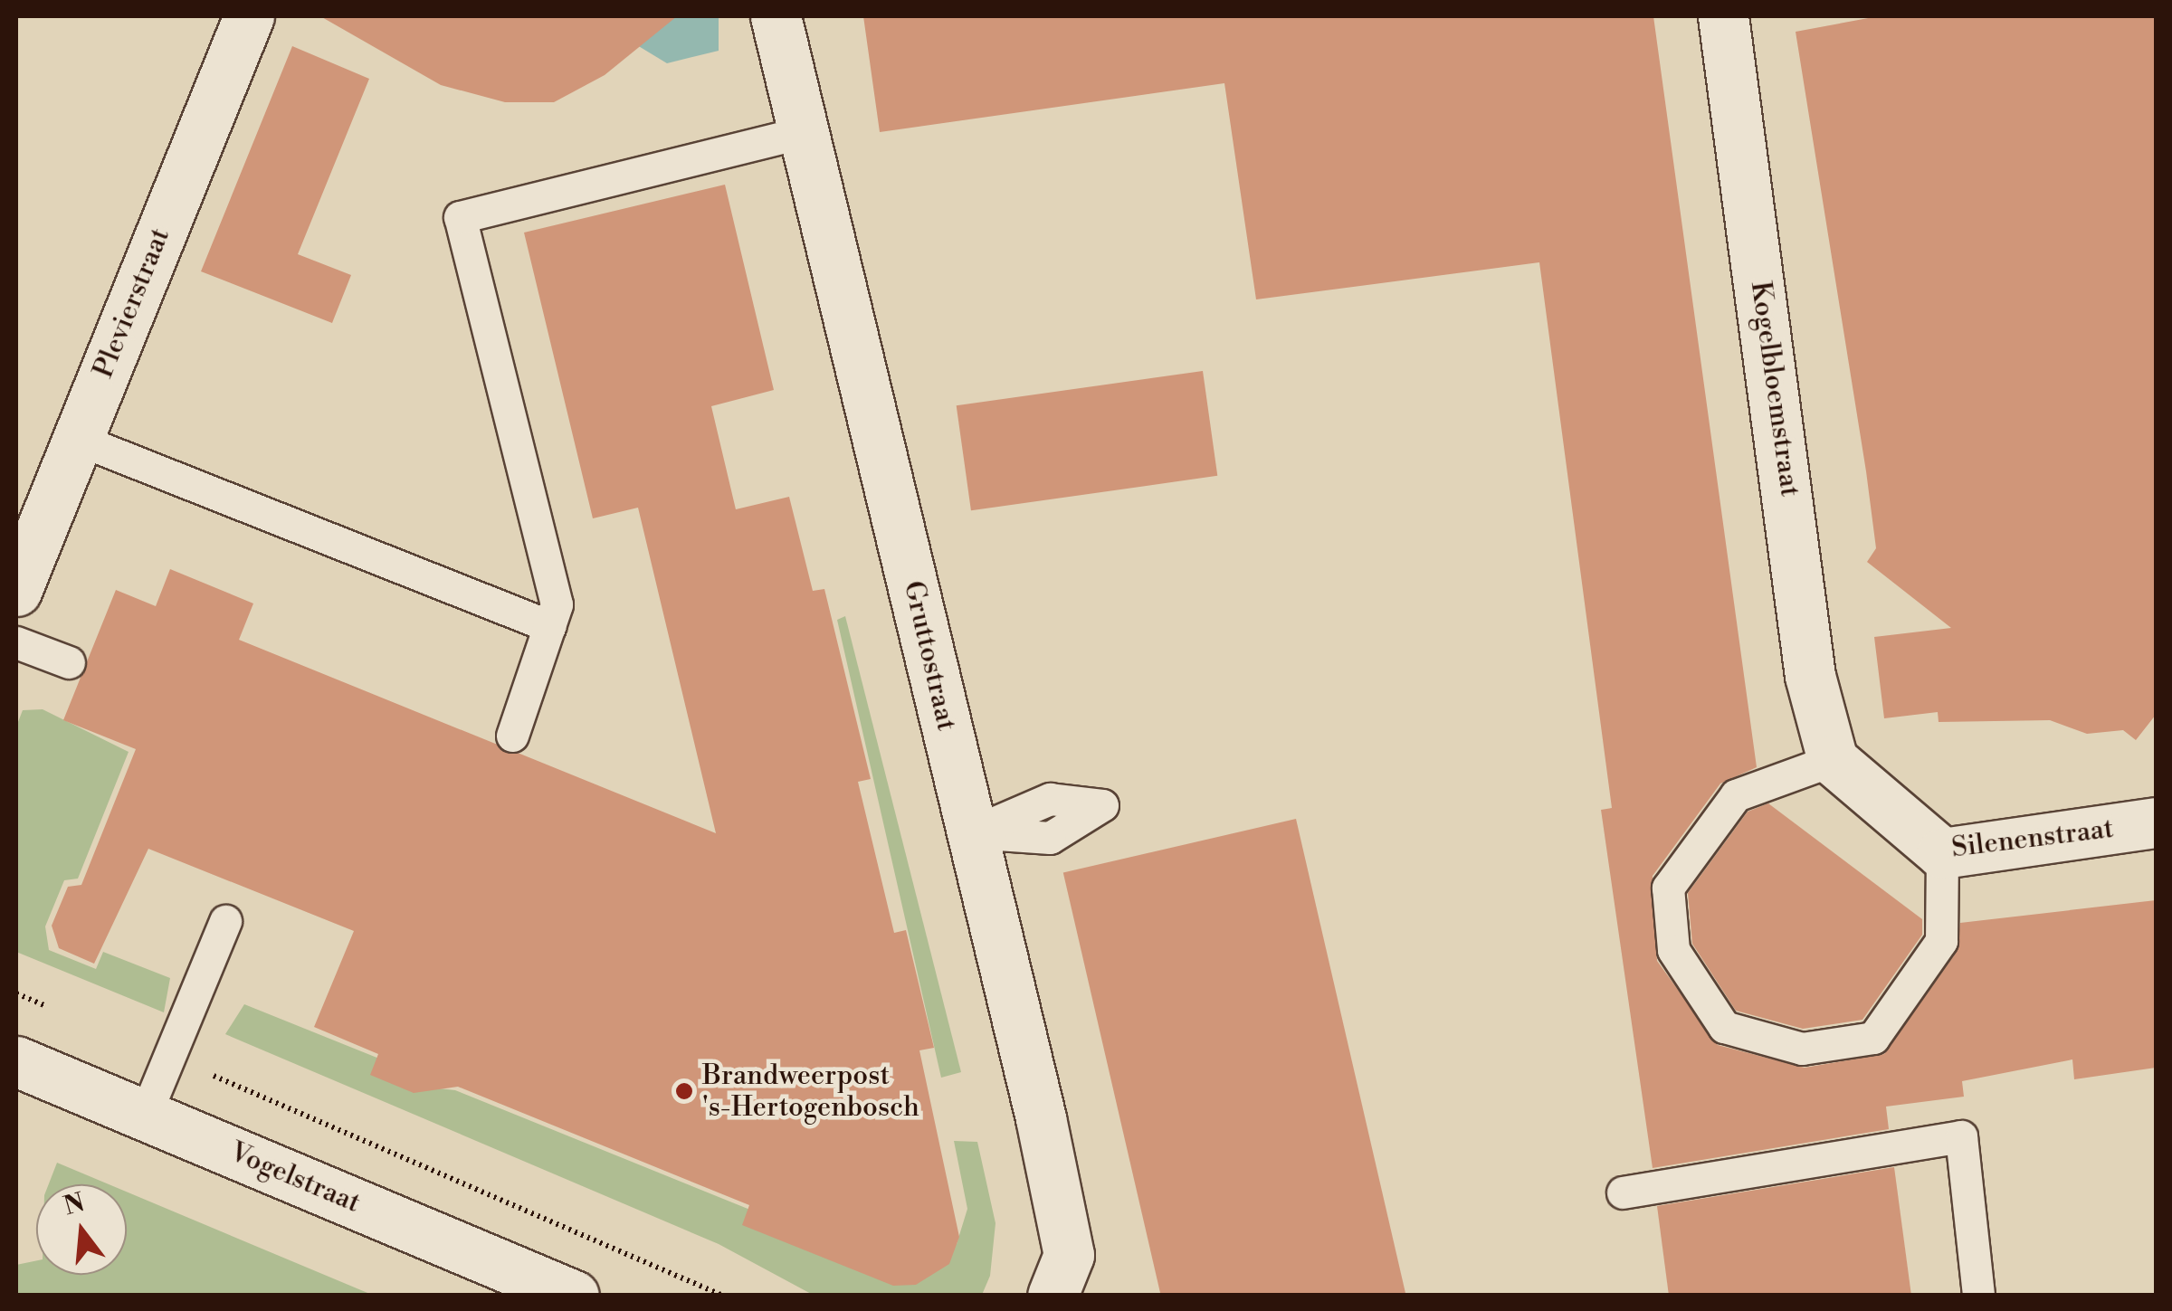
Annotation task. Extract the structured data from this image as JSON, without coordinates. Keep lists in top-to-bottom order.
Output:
{
  "streets": {
    "street": [
      "Plevierstraat",
      "Kogelbloemstraat",
      "Gruttostraat",
      "Silenenstraat",
      "Vogelstraat"
    ]
  },
  "crossings": [
    ["Kogelbloemstraat", "Silenenstraat"]
  ],
  "places": ["Brandweerpost 's-Hertogenbosch"],
  "north": "top"
}
